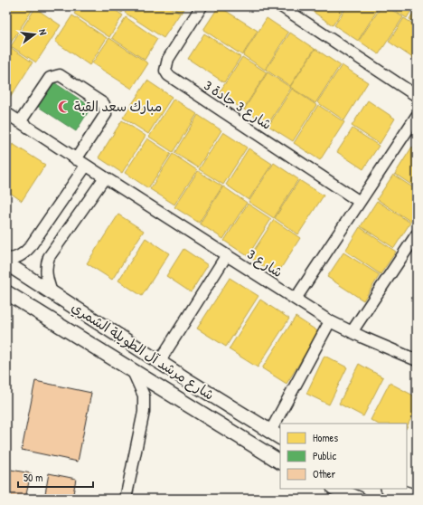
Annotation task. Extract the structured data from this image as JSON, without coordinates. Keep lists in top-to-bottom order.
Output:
{
  "streets": {
    "main road": ["شارع مرشد آل الطويلة الشمري"],
    "street": ["شارع 3 جادة 3", "شارع 3"]
  },
  "places": {
    "mosque": ["مبارك سعد القبة"]
  },
  "legend": ["Homes", "Public", "Other"],
  "scale_bar": "50 m",
  "north": "right"
}
